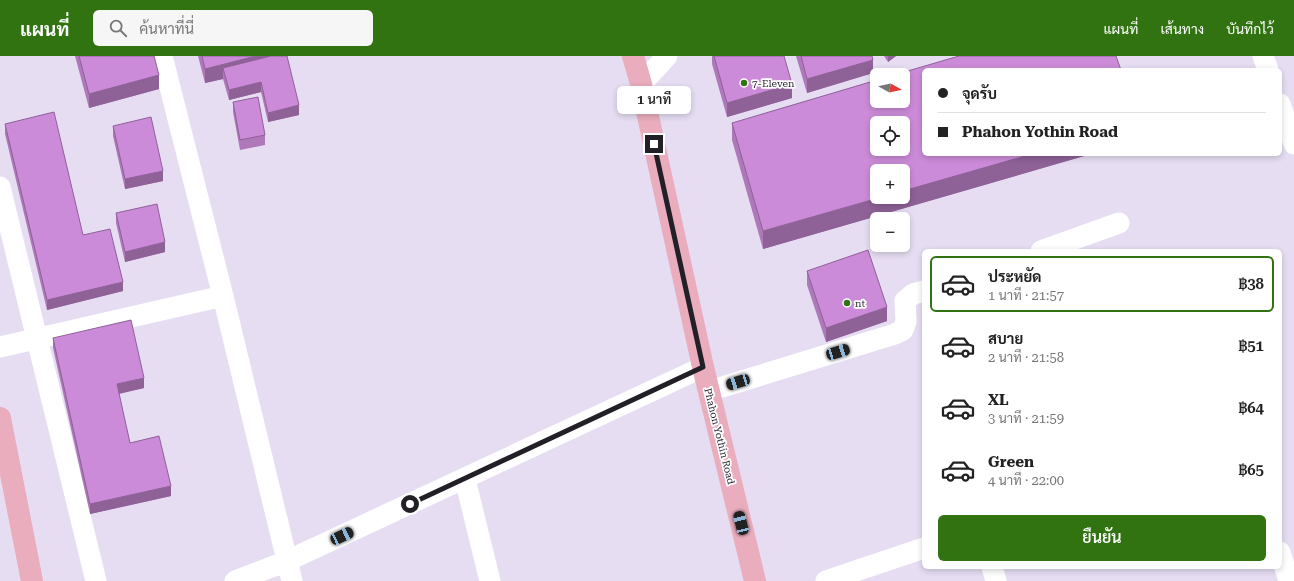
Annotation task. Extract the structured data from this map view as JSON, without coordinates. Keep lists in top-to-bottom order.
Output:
{
  "streets": {
    "main road": ["Phahon Yothin Road"]
  },
  "places": ["7-Eleven", "nt"],
  "north": "right",
  "page": {
    "header": "แผนที่",
    "search": "ค้นหาที่นี่",
    "nav": ["แผนที่", "เส้นทาง", "บันทึกไว้"],
    "map_buttons": ["+", "−"],
    "banner": ["จุดรับ", "Phahon Yothin Road"],
    "bubble": "1 นาที",
    "list": [
      {
        "name": "ประหยัด",
        "note": "1 นาที · 21:57",
        "value": "฿38"
      },
      {
        "name": "สบาย",
        "note": "2 นาที · 21:58",
        "value": "฿51"
      },
      {
        "name": "XL",
        "note": "3 นาที · 21:59",
        "value": "฿64"
      },
      {
        "name": "Green",
        "note": "4 นาที · 22:00",
        "value": "฿65"
      }
    ],
    "buttons": "ยืนยัน"
  }
}
